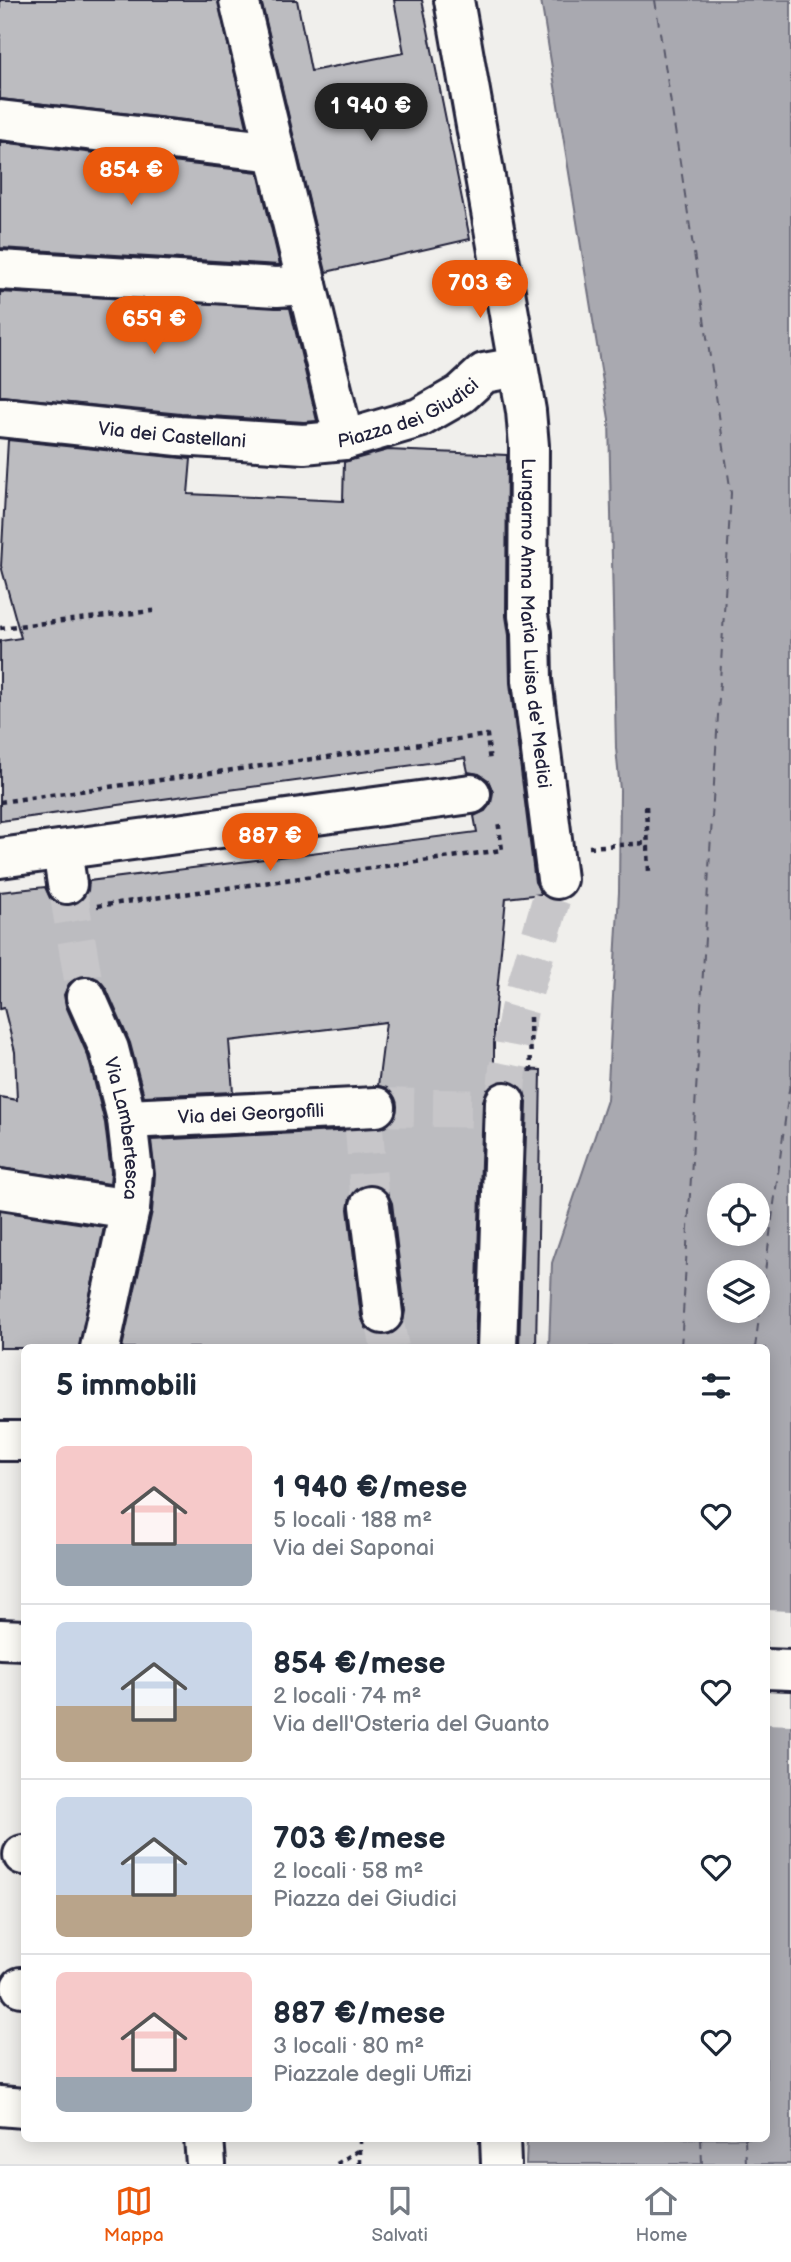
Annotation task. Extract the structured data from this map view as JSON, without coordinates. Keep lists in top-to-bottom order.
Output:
{
  "streets": {
    "street": [
      "Piazza dei Giudici",
      "Via dei Castellani",
      "Lungarno Anna Maria Luisa de' Medici",
      "Via dei Georgofili",
      "Via Lambertesca"
    ]
  },
  "crossings": [
    ["Piazza dei Giudici", "Via dei Castellani"],
    ["Piazza dei Giudici", "Lungarno Anna Maria Luisa de' Medici"],
    ["Via dei Georgofili", "Via Lambertesca"]
  ],
  "page": {
    "price": [
      "1 940 €",
      "854 €",
      "703 €",
      "659 €",
      "887 €"
    ],
    "heading": "5 immobili",
    "list": [
      {
        "name": "1 940 €/mese",
        "note": "5 locali · 188 m² · Via dei Saponai"
      },
      {
        "name": "854 €/mese",
        "note": "2 locali · 74 m² · Via dell'Osteria del Guanto"
      },
      {
        "name": "703 €/mese",
        "note": "2 locali · 58 m² · Piazza dei Giudici"
      },
      {
        "name": "887 €/mese",
        "note": "3 locali · 80 m² · Piazzale degli Uffizi"
      }
    ],
    "tabs": ["Mappa", "Salvati", "Home"]
  }
}
